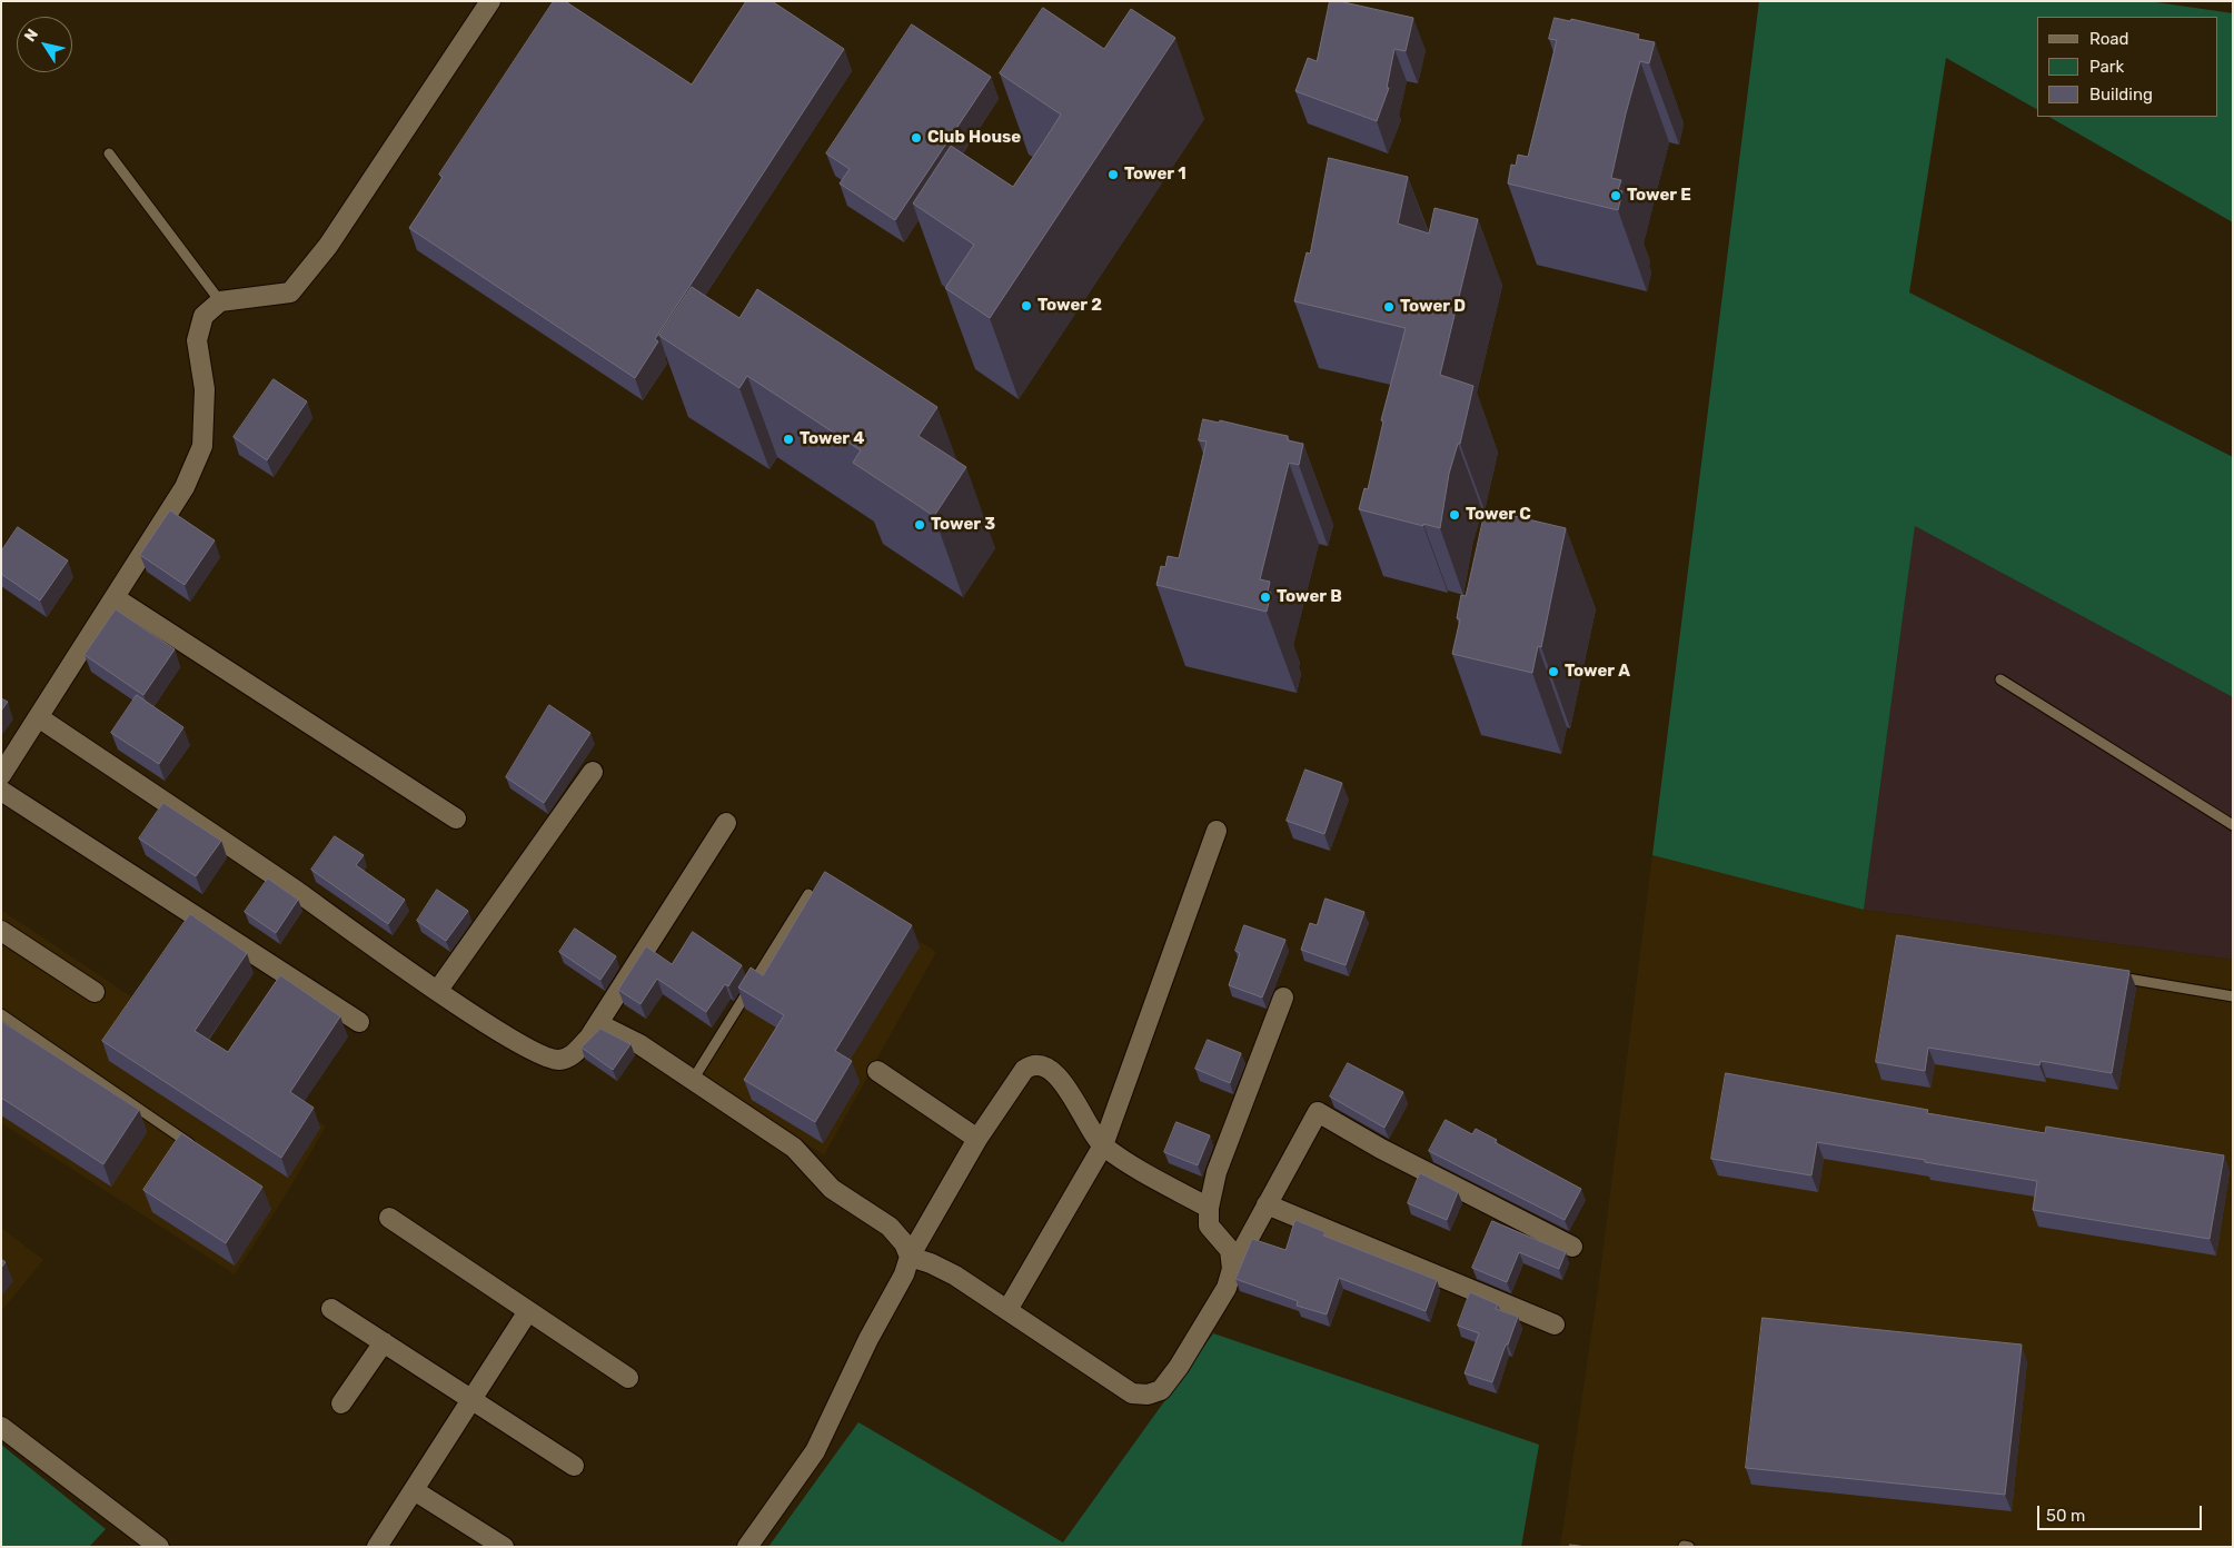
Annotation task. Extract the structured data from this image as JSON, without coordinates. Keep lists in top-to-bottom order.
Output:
{
  "places": [
    "Club House",
    "Tower 1",
    "Tower E",
    "Tower 2",
    "Tower D",
    "Tower 4",
    "Tower C",
    "Tower 3",
    "Tower B",
    "Tower A"
  ],
  "legend": ["Road", "Park", "Building"],
  "scale_bar": "50 m",
  "north": "top left"
}
